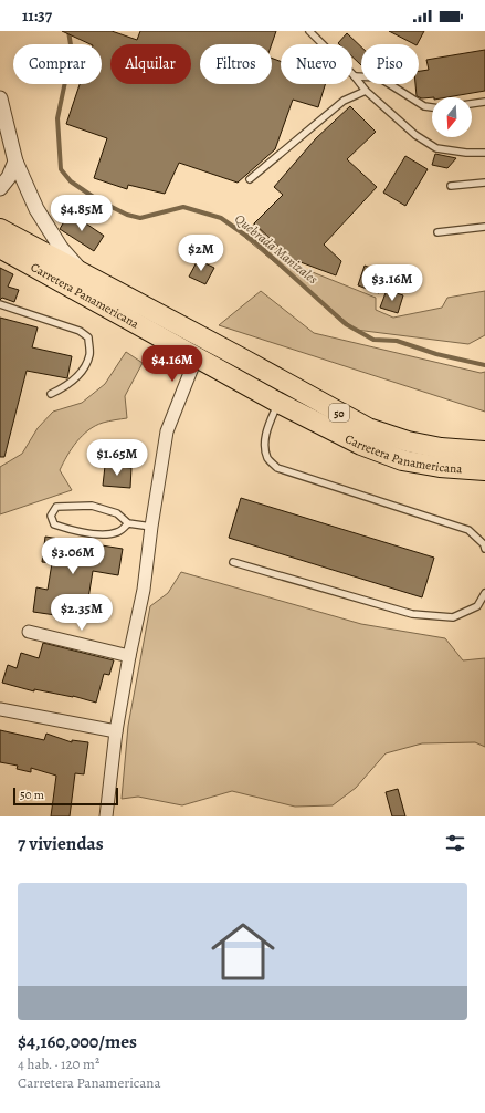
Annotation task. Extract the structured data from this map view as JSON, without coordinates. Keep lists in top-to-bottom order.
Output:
{
  "streets": {
    "highway": ["Carretera Panamericana", "50"]
  },
  "water": ["Quebrada Manizales"],
  "scale_bar": "50 m",
  "north": "bottom",
  "page": {
    "status": "11:37",
    "chip": [
      "Comprar",
      "Alquilar",
      "Filtros",
      "Nuevo",
      "Piso"
    ],
    "price": [
      "$4.85M",
      "$2M",
      "$3.16M",
      "$4.16M",
      "$1.65M",
      "$3.06M",
      "$2.35M"
    ],
    "scale": "50 m",
    "heading": "7 viviendas",
    "list": [
      {
        "name": "$4,160,000/mes",
        "note": "4 hab. · 120 m² · Carretera Panamericana"
      }
    ]
  }
}
